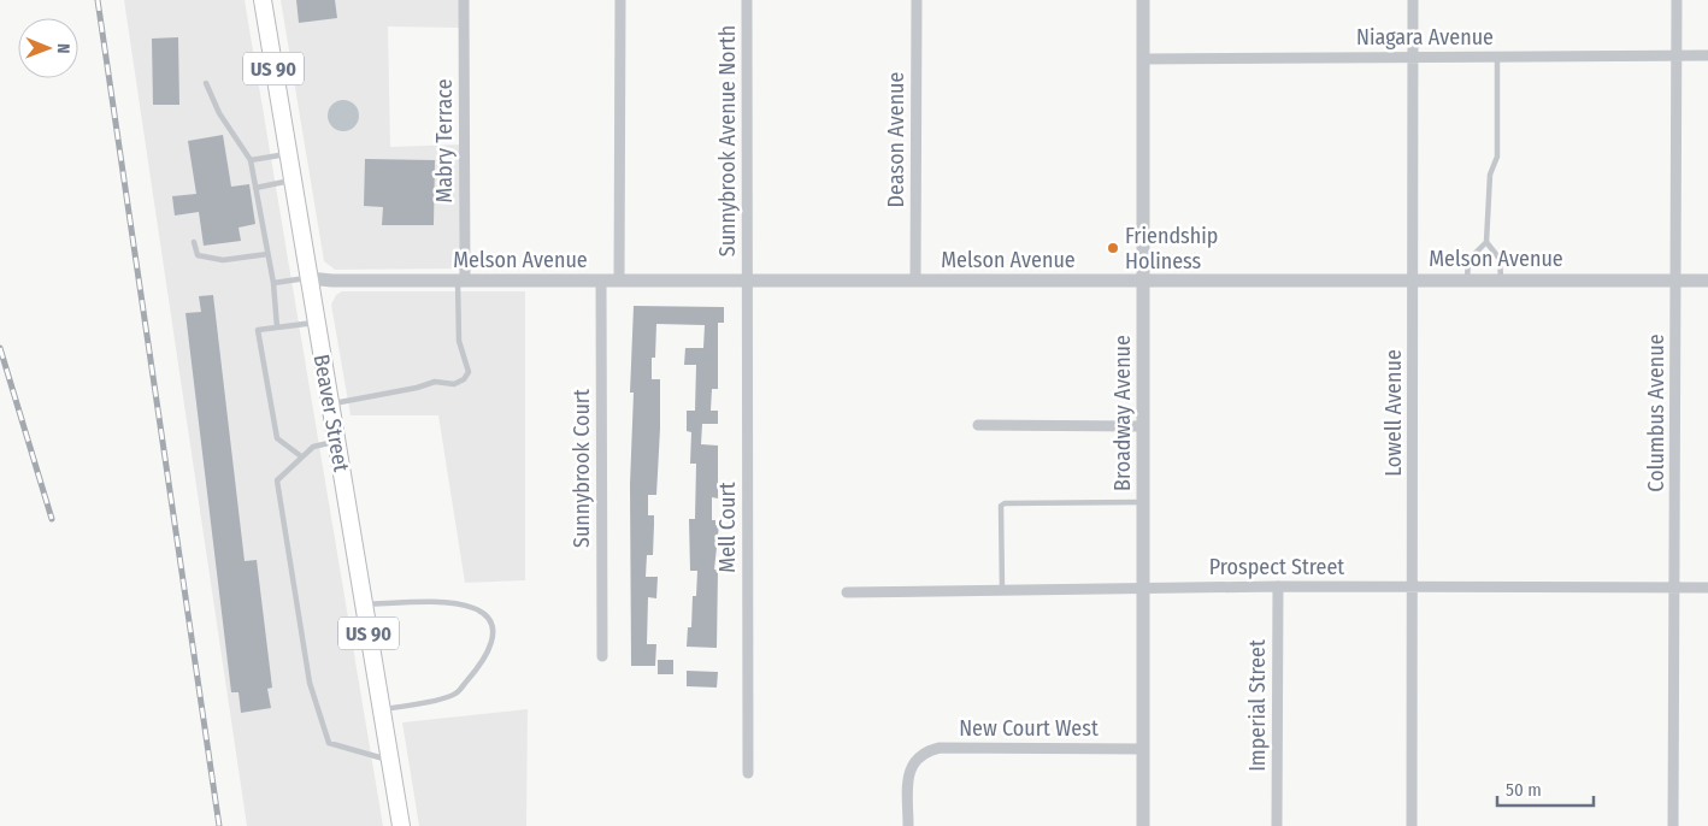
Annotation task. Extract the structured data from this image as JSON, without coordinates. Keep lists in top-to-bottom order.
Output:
{
  "streets": {
    "main road": ["US 90", "Beaver Street"],
    "street": [
      "Niagara Avenue",
      "Deason Avenue",
      "Mabry Terrace",
      "Sunnybrook Avenue North",
      "Melson Avenue",
      "Broadway Avenue",
      "Lowell Avenue",
      "Columbus Avenue",
      "Sunnybrook Court",
      "Mell Court",
      "Prospect Street",
      "Imperial Street",
      "New Court West"
    ]
  },
  "crossings": [
    ["Niagara Avenue", "Broadway Avenue"],
    ["Niagara Avenue", "Lowell Avenue"],
    ["Niagara Avenue", "Columbus Avenue"],
    ["Deason Avenue", "Melson Avenue"],
    ["Mabry Terrace", "Melson Avenue"],
    ["Sunnybrook Avenue North", "Melson Avenue"],
    ["Sunnybrook Avenue North", "Mell Court"],
    ["Melson Avenue", "Beaver Street"],
    ["Melson Avenue", "Broadway Avenue"],
    ["Melson Avenue", "Lowell Avenue"],
    ["Melson Avenue", "Columbus Avenue"],
    ["Melson Avenue", "Sunnybrook Court"],
    ["Melson Avenue", "Mell Court"],
    ["Broadway Avenue", "Prospect Street"],
    ["Broadway Avenue", "New Court West"],
    ["Lowell Avenue", "Prospect Street"],
    ["Columbus Avenue", "Prospect Street"],
    ["Prospect Street", "Imperial Street"]
  ],
  "places": ["Friendship Holiness"],
  "scale_bar": "50 m",
  "north": "right"
}
